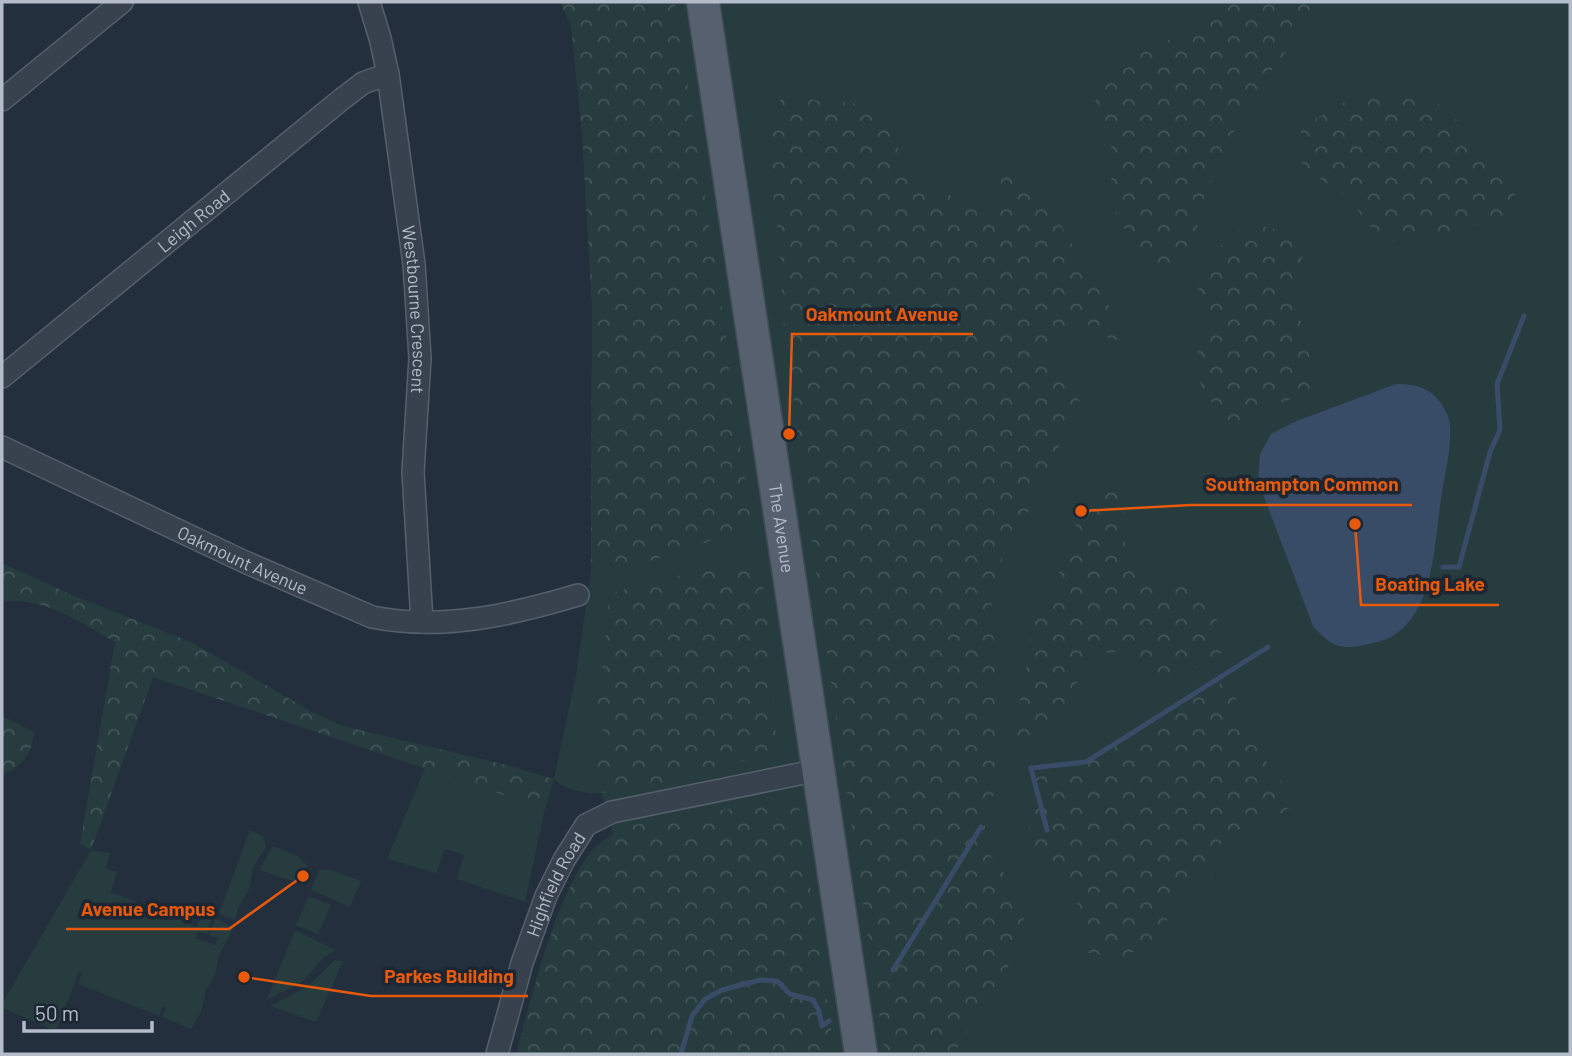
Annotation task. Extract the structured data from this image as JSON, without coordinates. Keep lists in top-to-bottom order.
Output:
{
  "streets": {
    "main road": ["The Avenue"],
    "street": [
      "Leigh Road",
      "Westbourne Crescent",
      "Oakmount Avenue",
      "Highfield Road"
    ]
  },
  "crossings": [
    ["Leigh Road", "Westbourne Crescent"],
    ["Westbourne Crescent", "Oakmount Avenue"],
    ["The Avenue", "Highfield Road"]
  ],
  "places": [
    "Oakmount Avenue",
    "Southampton Common",
    "Boating Lake",
    "Avenue Campus",
    "Parkes Building"
  ],
  "scale_bar": "50 m"
}
